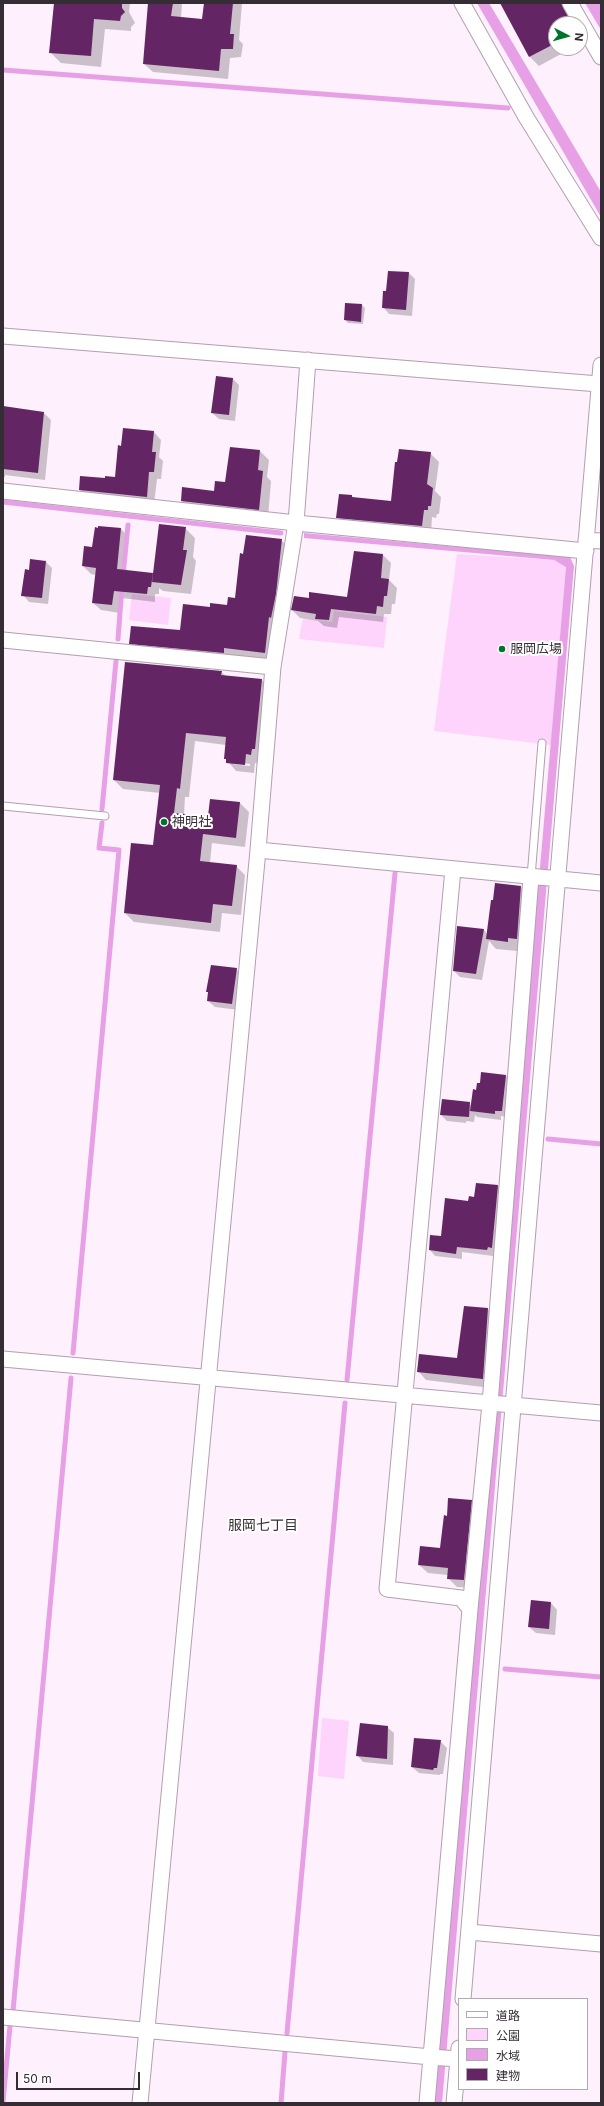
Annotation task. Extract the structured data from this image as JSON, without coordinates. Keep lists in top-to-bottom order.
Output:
{
  "districts": ["服岡七丁目"],
  "places": ["服岡広場", "神明社"],
  "legend": [
    "道路",
    "公園",
    "水域",
    "建物"
  ],
  "scale_bar": "50 m",
  "north": "right"
}
